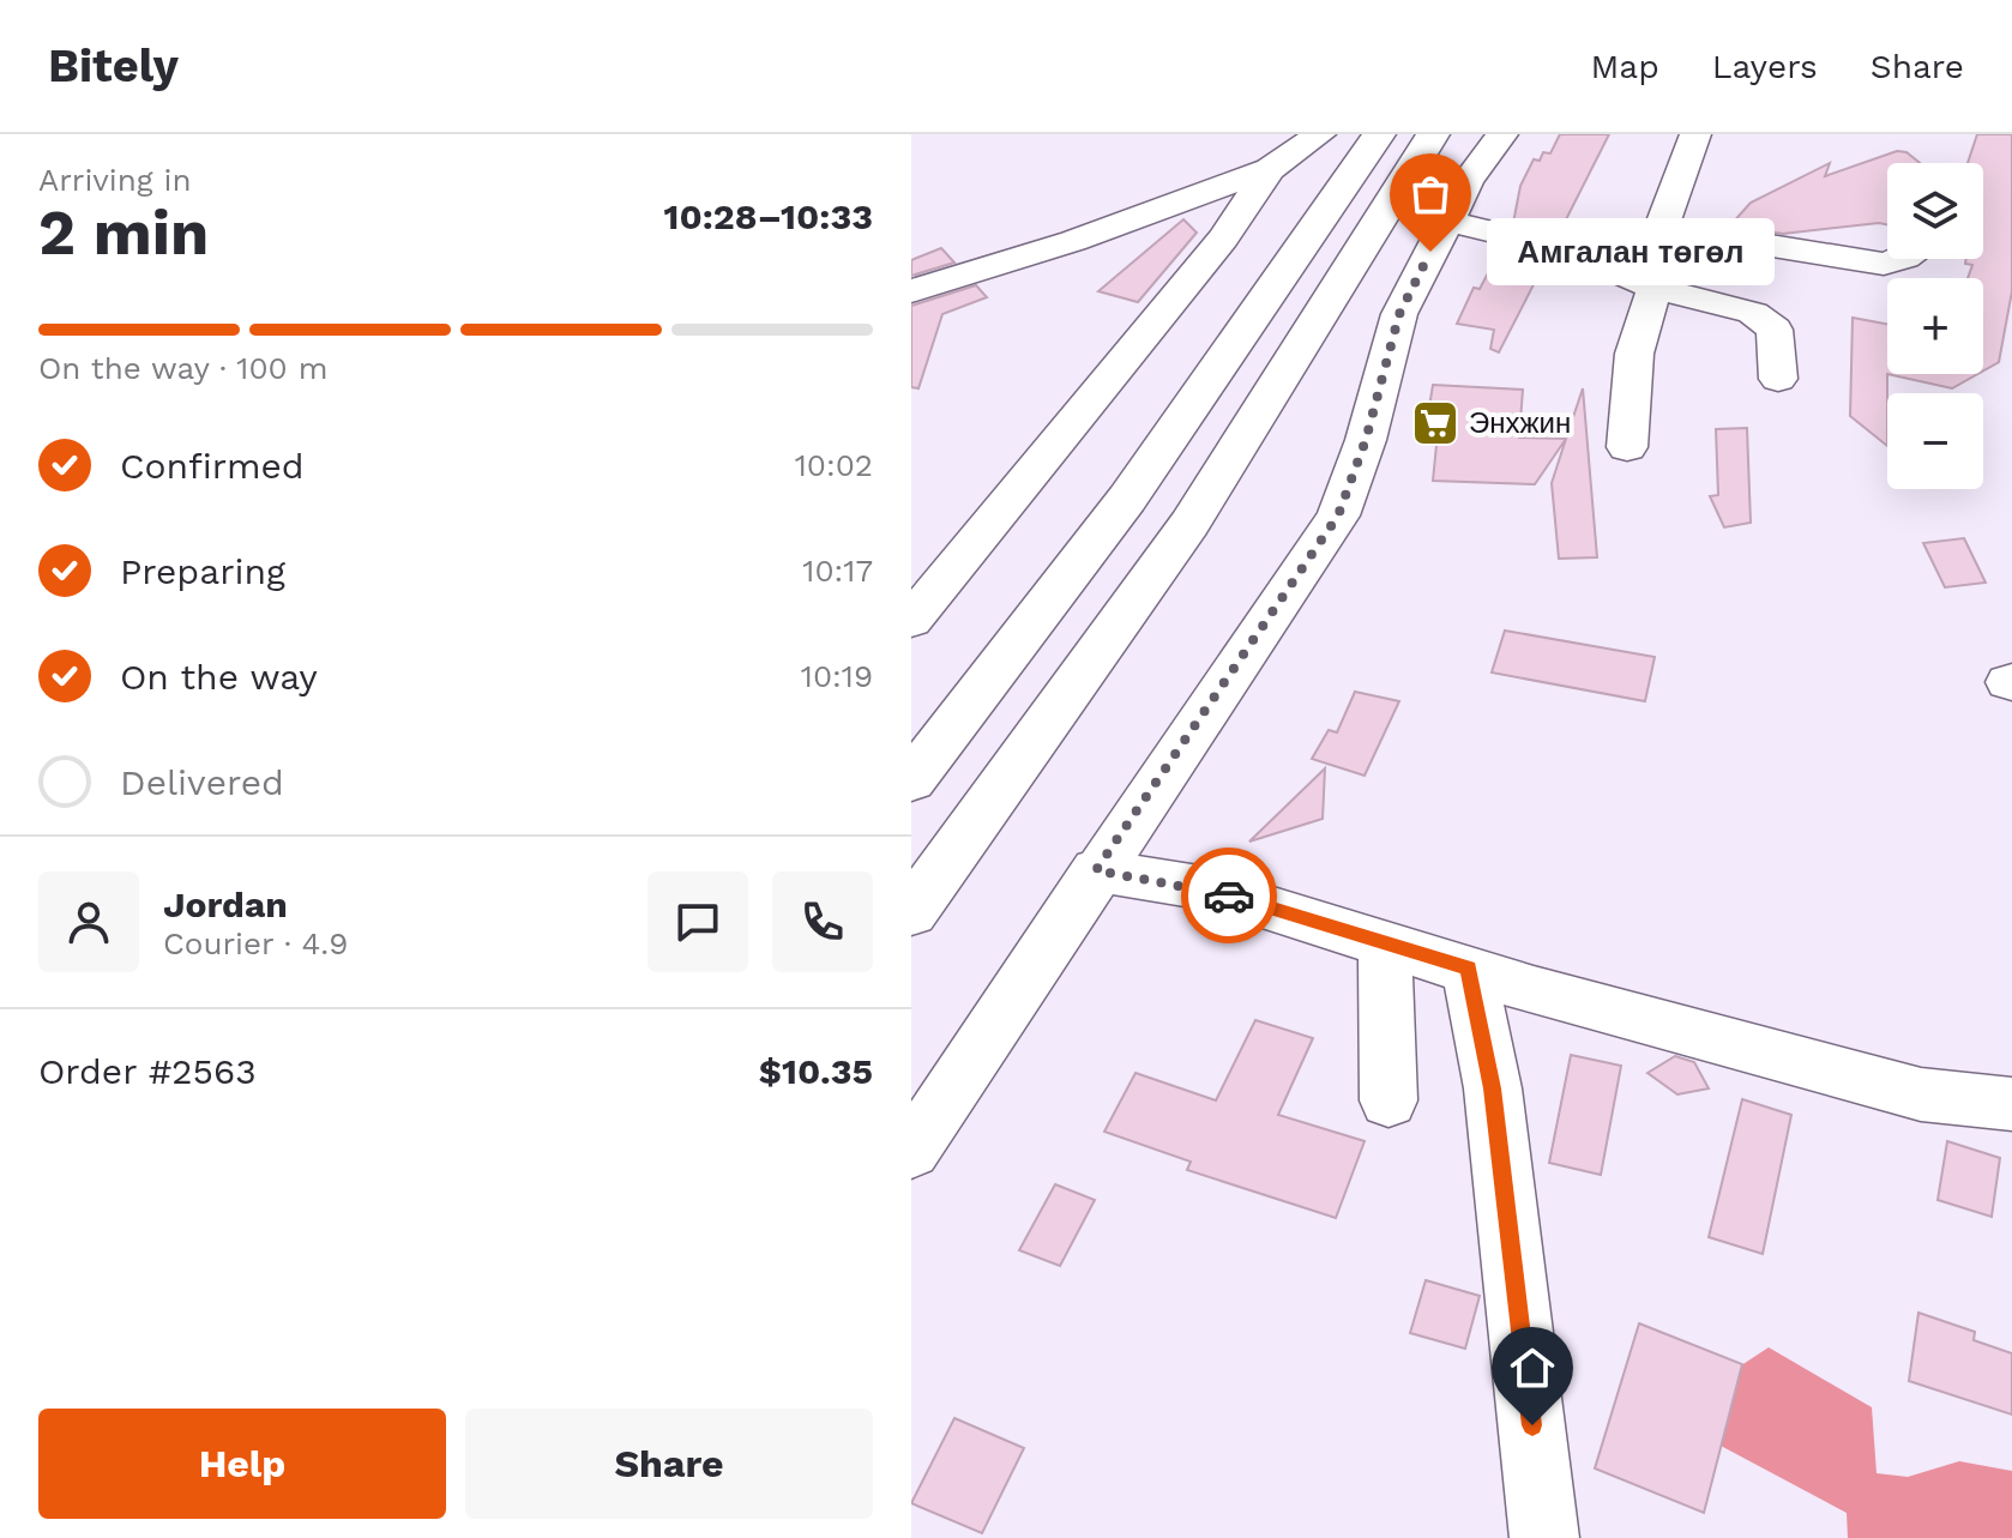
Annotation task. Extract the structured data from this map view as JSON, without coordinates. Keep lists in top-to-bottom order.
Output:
{
  "places": {
    "other": ["Амгалан төгөл"],
    "supermarket": ["Энхжин"]
  },
  "page": {
    "header": "Bitely",
    "nav": ["Map", "Layers", "Share"],
    "heading": ["2 min", "Arriving in", "10:28–10:33"],
    "panel": [
      "Jordan",
      "Courier · 4.9",
      "Order #2563",
      "$10.35"
    ],
    "map_buttons": ["+", "−"],
    "bubble": "Амгалан төгөл",
    "bar": "On the way · 100 m",
    "list": [
      ["Confirmed", "10:02"],
      ["Preparing", "10:17"],
      ["On the way", "10:19"],
      "Delivered"
    ],
    "buttons": ["Help", "Share"]
  }
}
